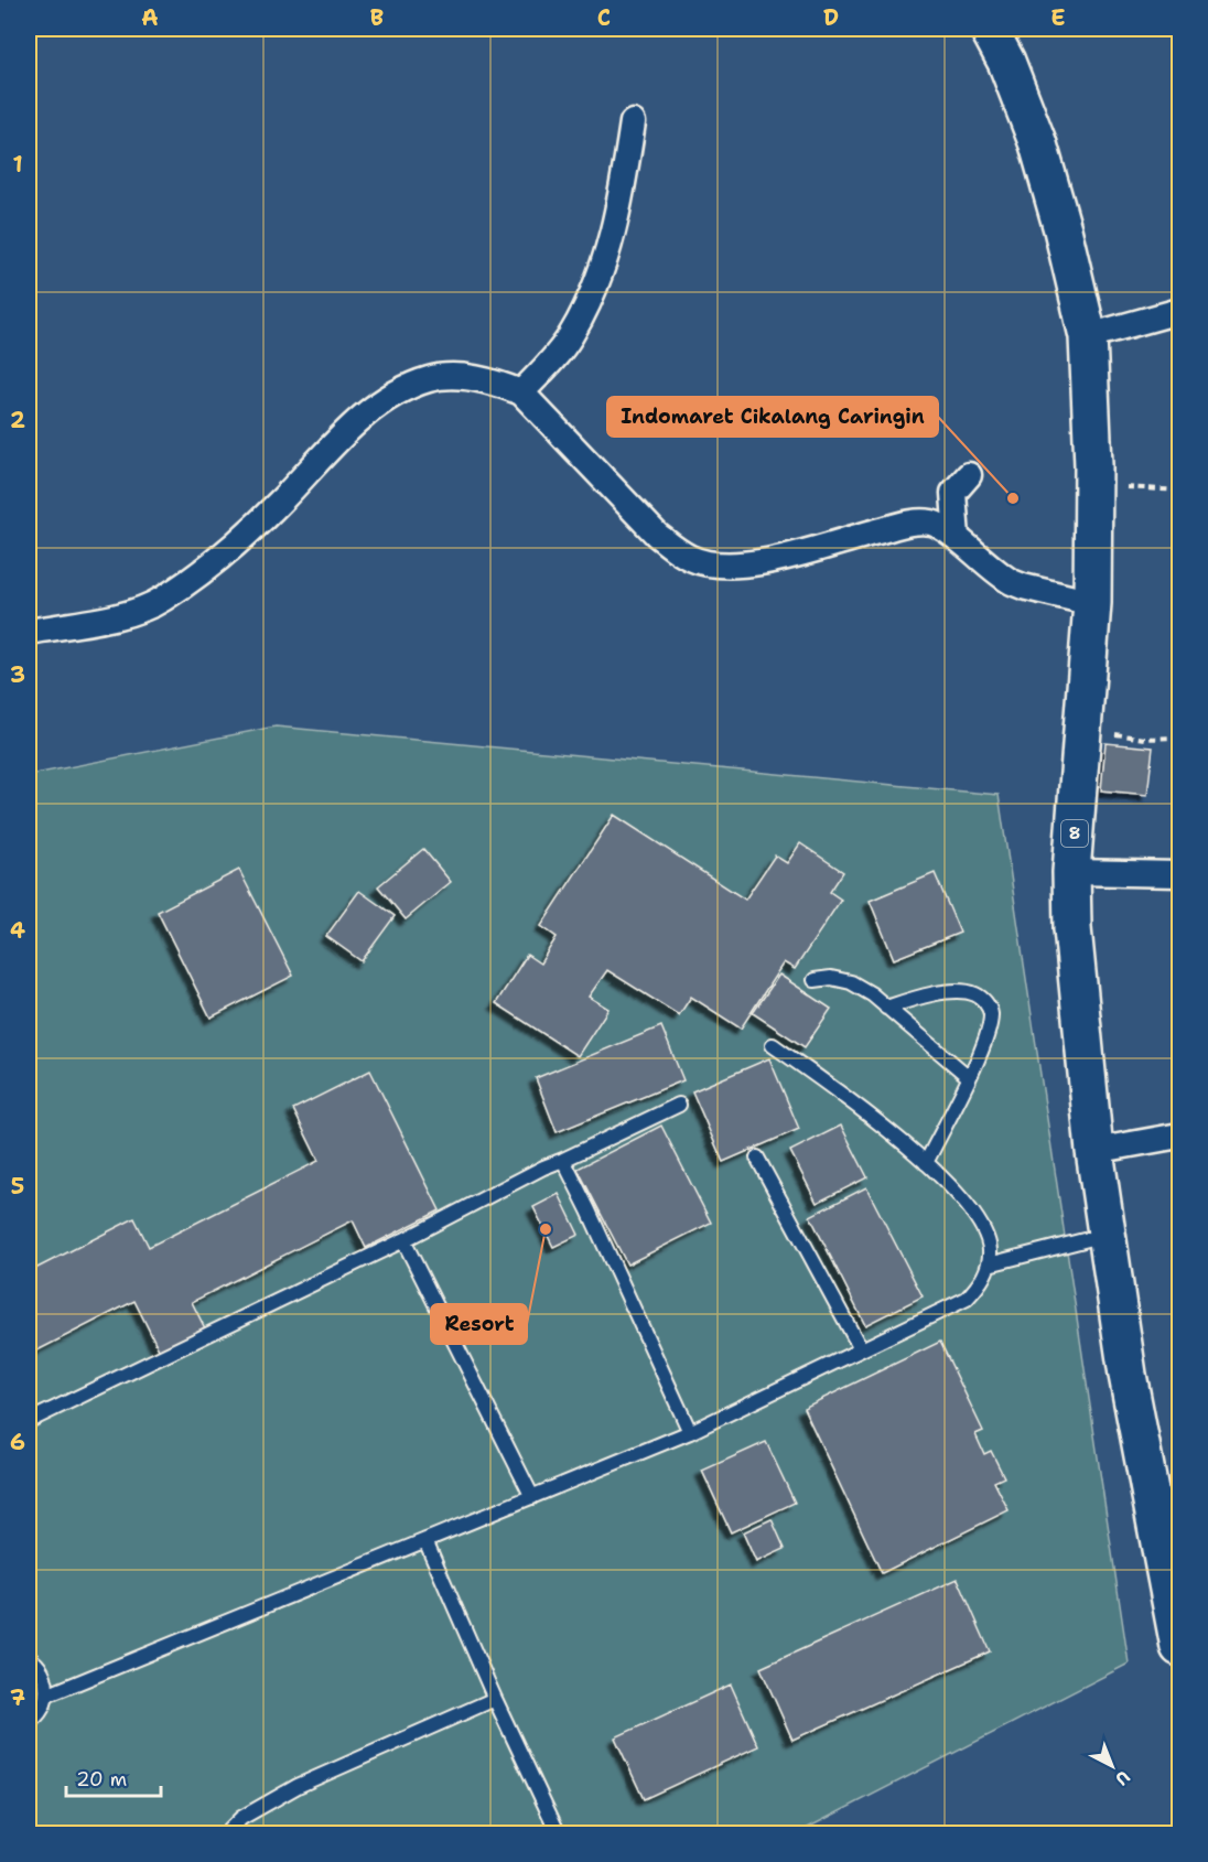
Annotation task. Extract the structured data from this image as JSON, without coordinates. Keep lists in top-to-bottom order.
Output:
{
  "streets": {
    "highway": ["8"]
  },
  "places": ["Indomaret Cikalang Caringin", "Resort"],
  "scale_bar": "20 m",
  "north": "bottom right",
  "grid": {
    "columns": [
      "A",
      "B",
      "C",
      "D",
      "E"
    ],
    "rows": [
      "1",
      "2",
      "3",
      "4",
      "5",
      "6",
      "7"
    ]
  }
}
